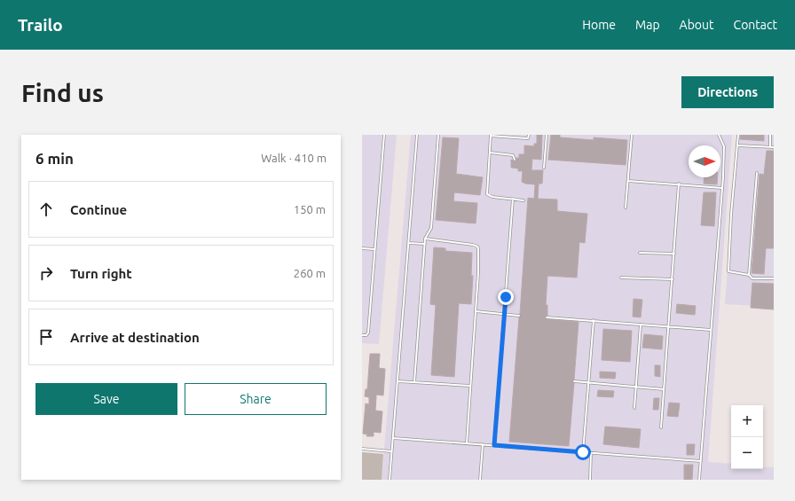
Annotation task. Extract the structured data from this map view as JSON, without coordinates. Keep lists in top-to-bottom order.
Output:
{
  "north": "right",
  "page": {
    "header": "Trailo",
    "nav": [
      "Home",
      "Map",
      "About",
      "Contact"
    ],
    "buttons": [
      "Directions",
      ["Save", "Share"]
    ],
    "title": "Find us",
    "heading": ["6 min", "Walk · 410 m"],
    "list": [
      ["Continue", "150 m"],
      ["Turn right", "260 m"],
      "Arrive at destination"
    ],
    "map_buttons": ["+", "−"]
  }
}
